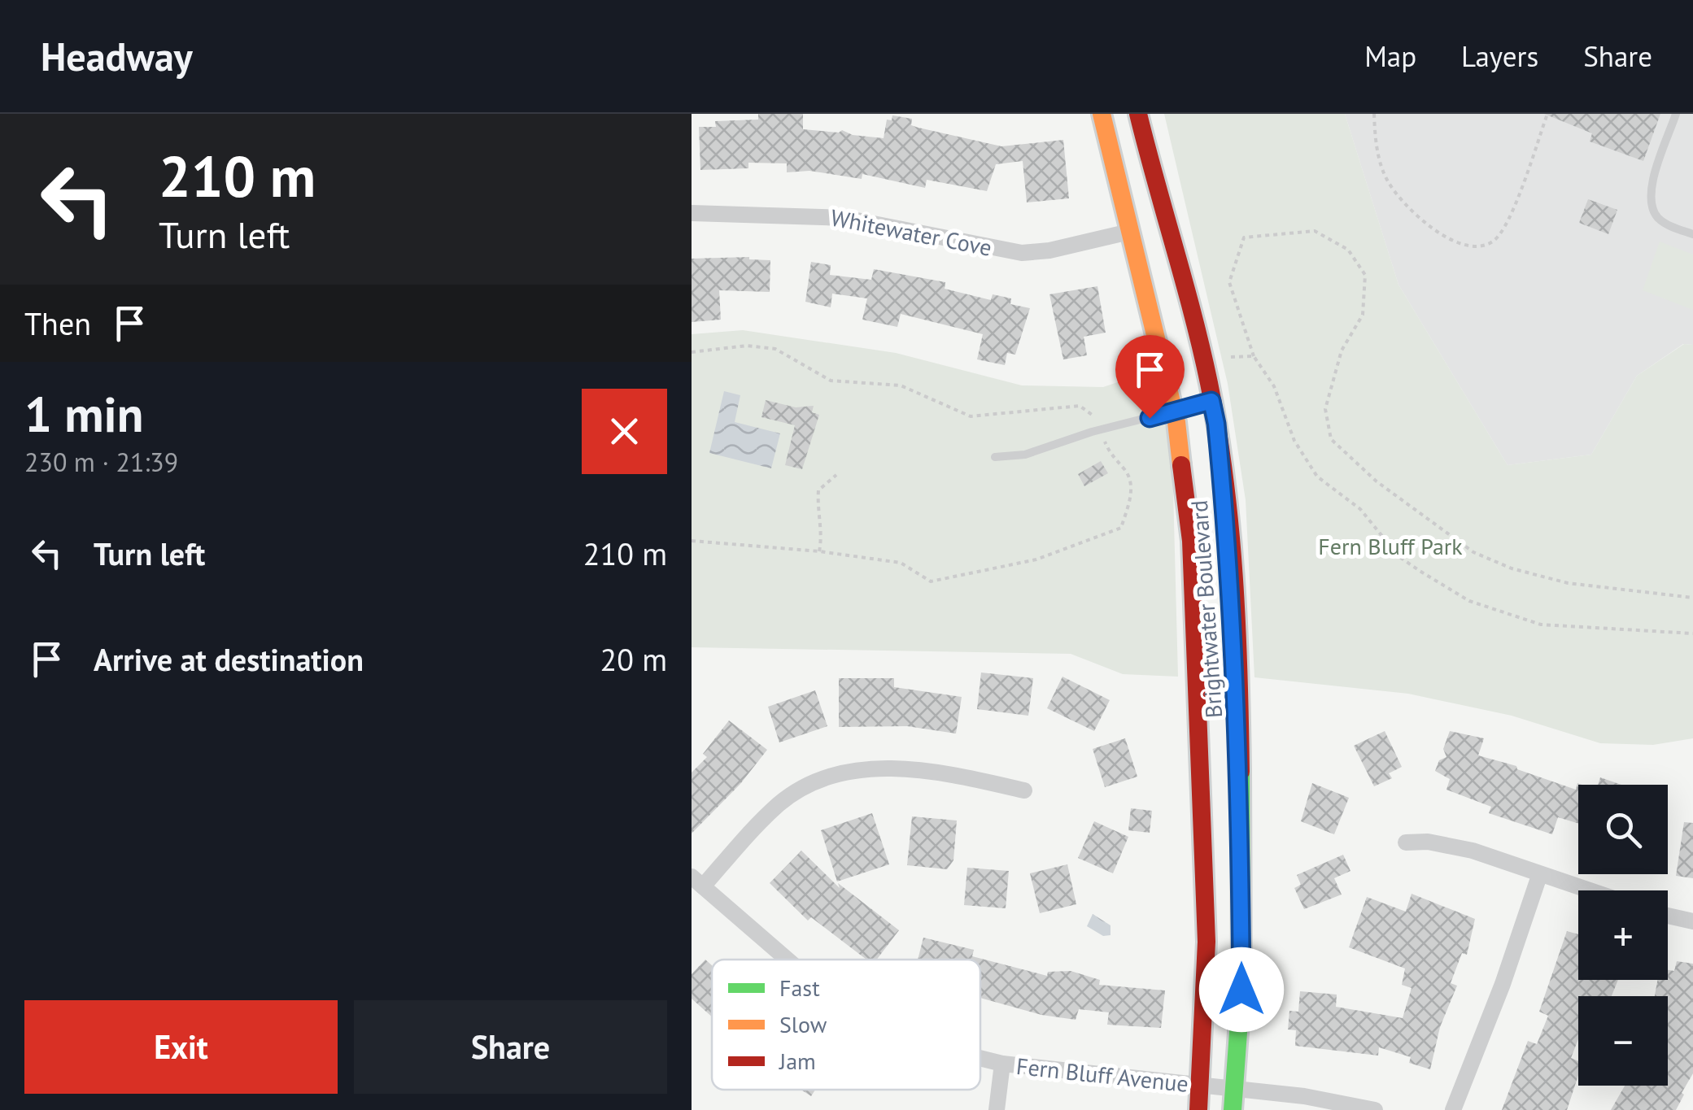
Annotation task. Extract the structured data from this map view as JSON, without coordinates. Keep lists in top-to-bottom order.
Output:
{
  "streets": {
    "street": ["Whitewater Cove", "Brightwater Boulevard", "Fern Bluff Avenue"]
  },
  "crossings": [
    ["Whitewater Cove", "Brightwater Boulevard"],
    ["Brightwater Boulevard", "Fern Bluff Avenue"]
  ],
  "parks": ["Fern Bluff Park"],
  "legend": ["Fast", "Slow", "Jam"],
  "page": {
    "header": "Headway",
    "nav": ["Map", "Layers", "Share"],
    "turn": ["210 m", "Turn left"],
    "then": "Then",
    "heading": ["1 min", "230 m · 21:39"],
    "list": [
      {
        "name": "Turn left",
        "value": "210 m"
      },
      {
        "name": "Arrive at destination",
        "value": "20 m"
      }
    ],
    "map_buttons": ["+", "−"],
    "buttons": ["Exit", "Share"]
  }
}
